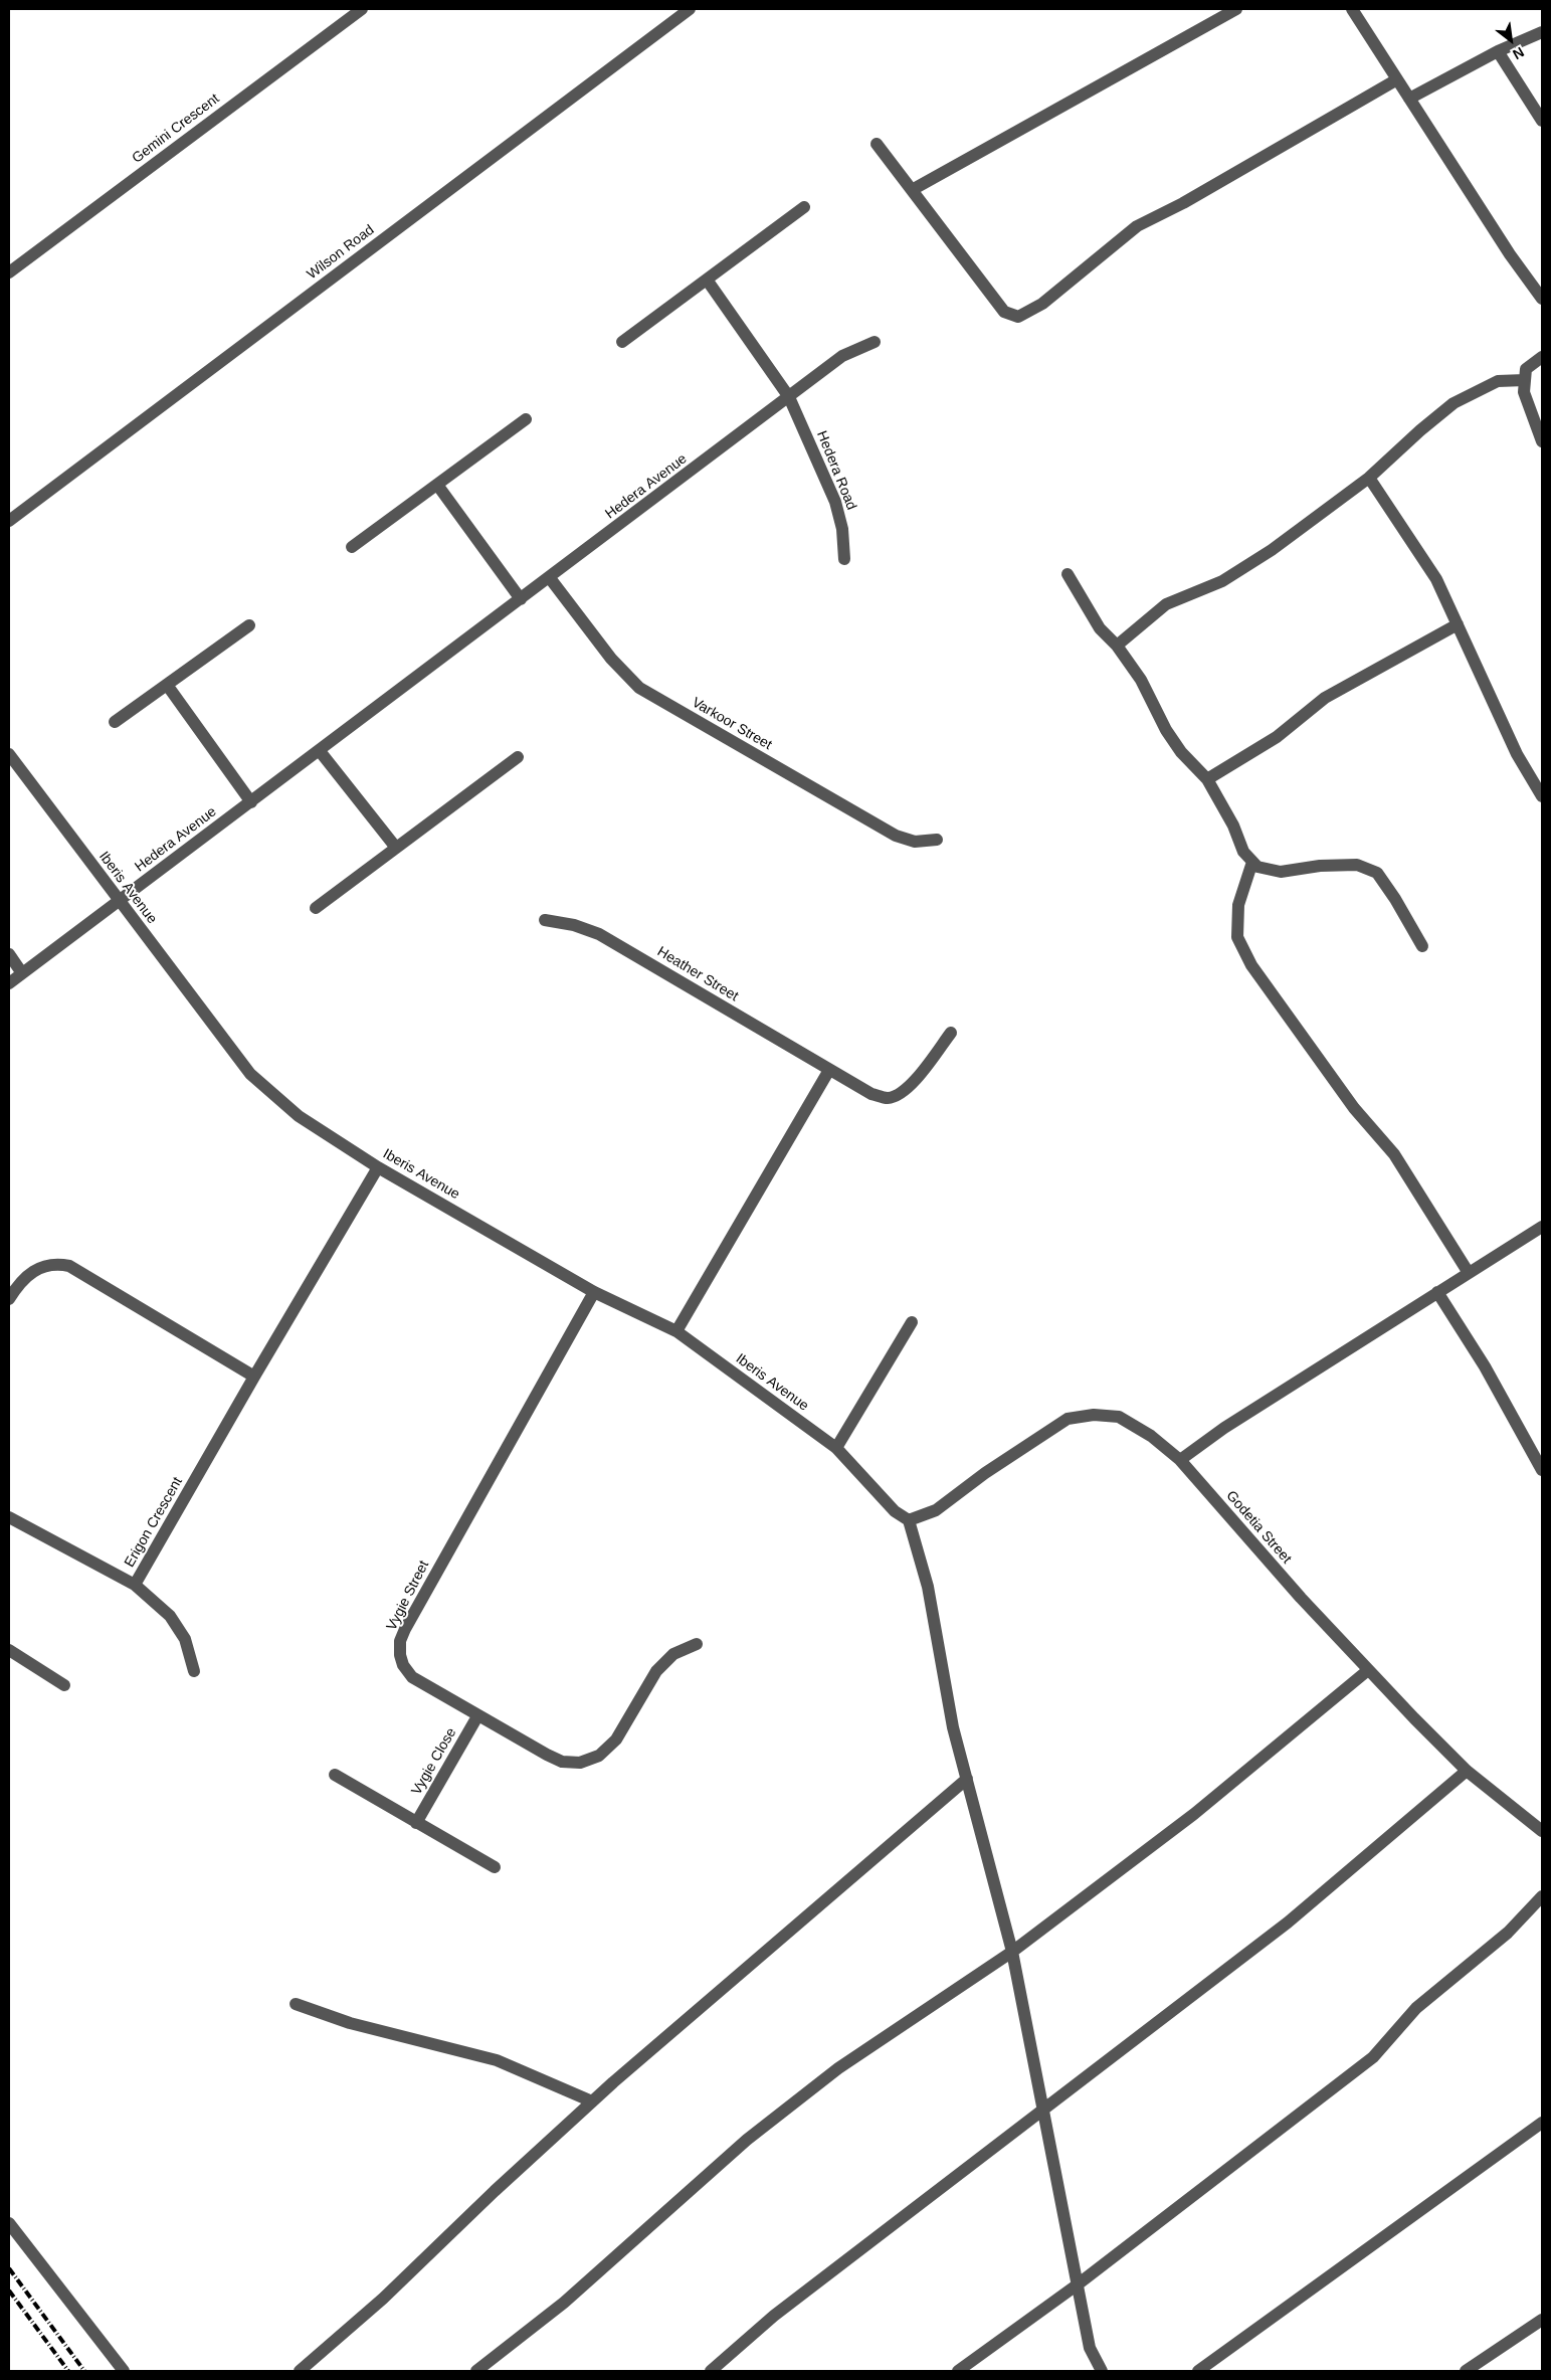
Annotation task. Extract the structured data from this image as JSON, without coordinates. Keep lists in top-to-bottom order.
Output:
{
  "streets": {
    "street": [
      "Gemini Crescent",
      "Wilson Road",
      "Hedera Road",
      "Hedera Avenue",
      "Varkoor Street",
      "Iberis Avenue",
      "Heather Street",
      "Erigon Crescent",
      "Godetia Street",
      "Vygie Street",
      "Vygie Close"
    ]
  },
  "crossings": [
    ["Hedera Road", "Hedera Avenue"],
    ["Hedera Avenue", "Varkoor Street"],
    ["Hedera Avenue", "Iberis Avenue"],
    ["Iberis Avenue", "Erigon Crescent"],
    ["Iberis Avenue", "Godetia Street"],
    ["Iberis Avenue", "Vygie Street"],
    ["Vygie Street", "Vygie Close"]
  ],
  "north": "bottom right"
}
